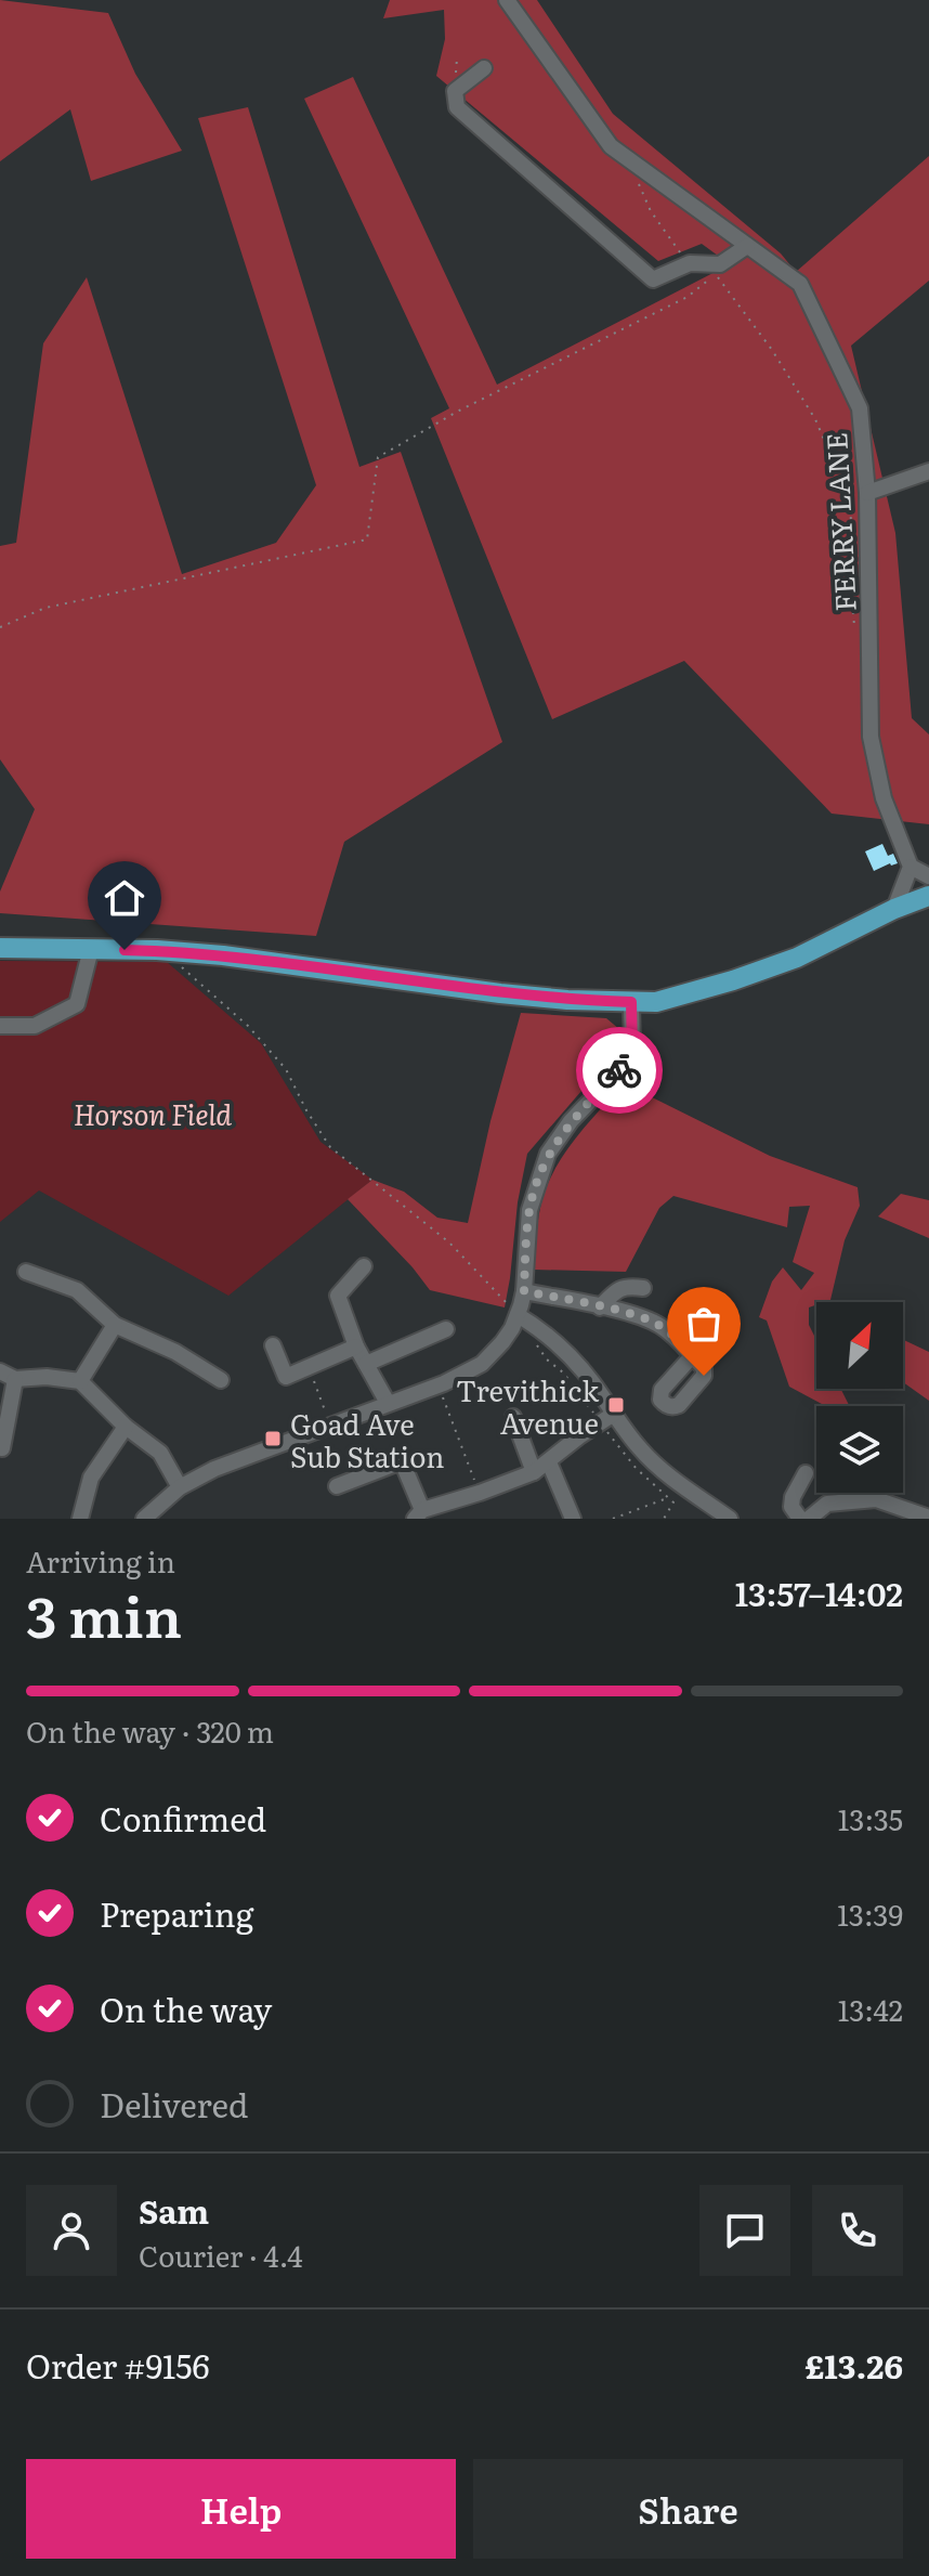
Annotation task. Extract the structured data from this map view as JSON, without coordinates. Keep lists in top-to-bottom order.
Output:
{
  "streets": {
    "street": ["FERRY LANE"]
  },
  "parks": ["Horson Field"],
  "places": {
    "transit": ["Trevithick Avenue", "Goad Ave Sub Station"]
  },
  "north": "top right",
  "page": {
    "heading": ["3 min", "Arriving in", "13:57–14:02"],
    "panel": [
      "Sam",
      "Courier · 4.4",
      "Order #9156",
      "£13.26"
    ],
    "bar": "On the way · 320 m",
    "list": [
      ["Confirmed", "13:35"],
      ["Preparing", "13:39"],
      ["On the way", "13:42"],
      "Delivered"
    ],
    "buttons": ["Help", "Share"]
  }
}
